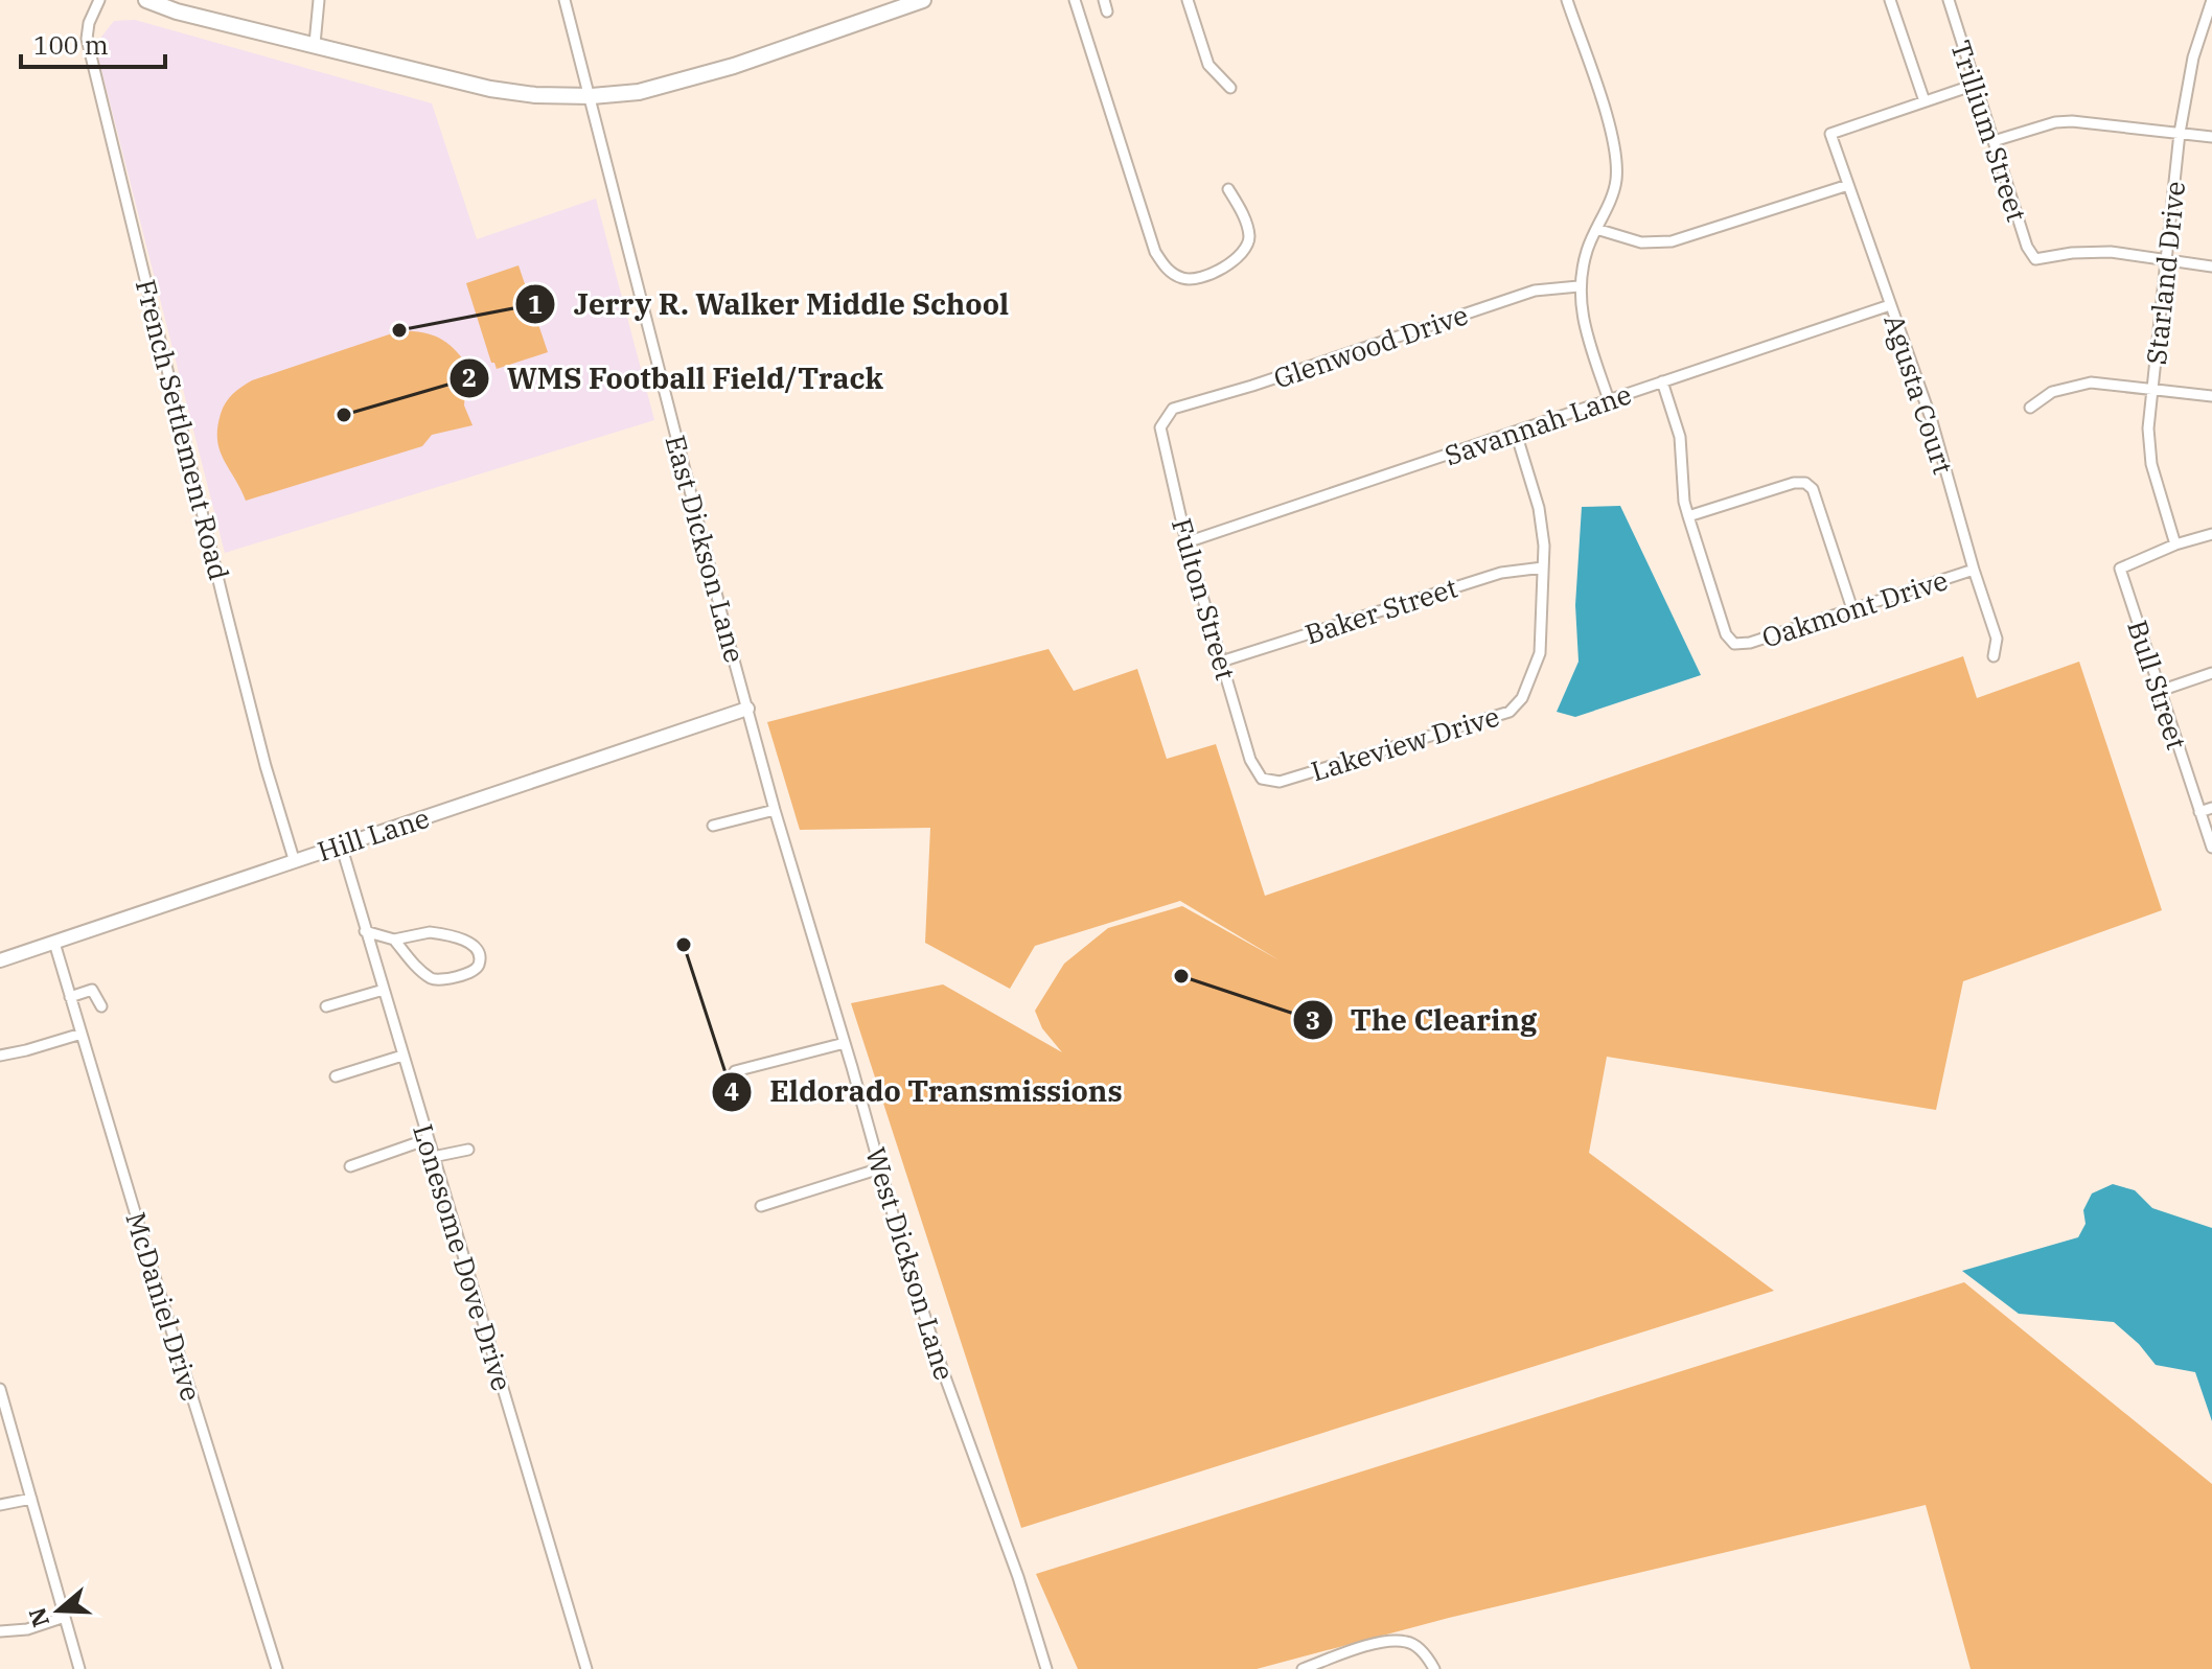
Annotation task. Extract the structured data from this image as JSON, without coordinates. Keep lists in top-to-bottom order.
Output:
{
  "streets": {
    "street": [
      "Trillium Street",
      "Starland Drive",
      "Glenwood Drive",
      "Agusta Court",
      "Savannah Lane",
      "French Settlement Road",
      "East Dickson Lane",
      "Fulton Street",
      "Oakmont Drive",
      "Baker Street",
      "Bull Street",
      "Lakeview Drive",
      "Hill Lane",
      "Lonesome Dove Drive",
      "West Dickson Lane",
      "McDaniel Drive"
    ]
  },
  "crossings": [
    ["Trillium Street", "Starland Drive"],
    ["Starland Drive", "Bull Street"],
    ["Glenwood Drive", "Fulton Street"],
    ["Agusta Court", "Savannah Lane"],
    ["Agusta Court", "Oakmont Drive"],
    ["Savannah Lane", "Fulton Street"],
    ["Savannah Lane", "Lakeview Drive"],
    ["French Settlement Road", "Hill Lane"],
    ["East Dickson Lane", "Hill Lane"],
    ["East Dickson Lane", "West Dickson Lane"],
    ["Fulton Street", "Baker Street"],
    ["Fulton Street", "Lakeview Drive"],
    ["Baker Street", "Lakeview Drive"],
    ["Hill Lane", "Lonesome Dove Drive"],
    ["Hill Lane", "West Dickson Lane"],
    ["Hill Lane", "McDaniel Drive"]
  ],
  "places": [
    "Jerry R. Walker Middle School",
    "WMS Football Field/Track",
    "Eldorado Transmissions",
    "The Clearing"
  ],
  "scale_bar": "100 m",
  "north": "left"
}
